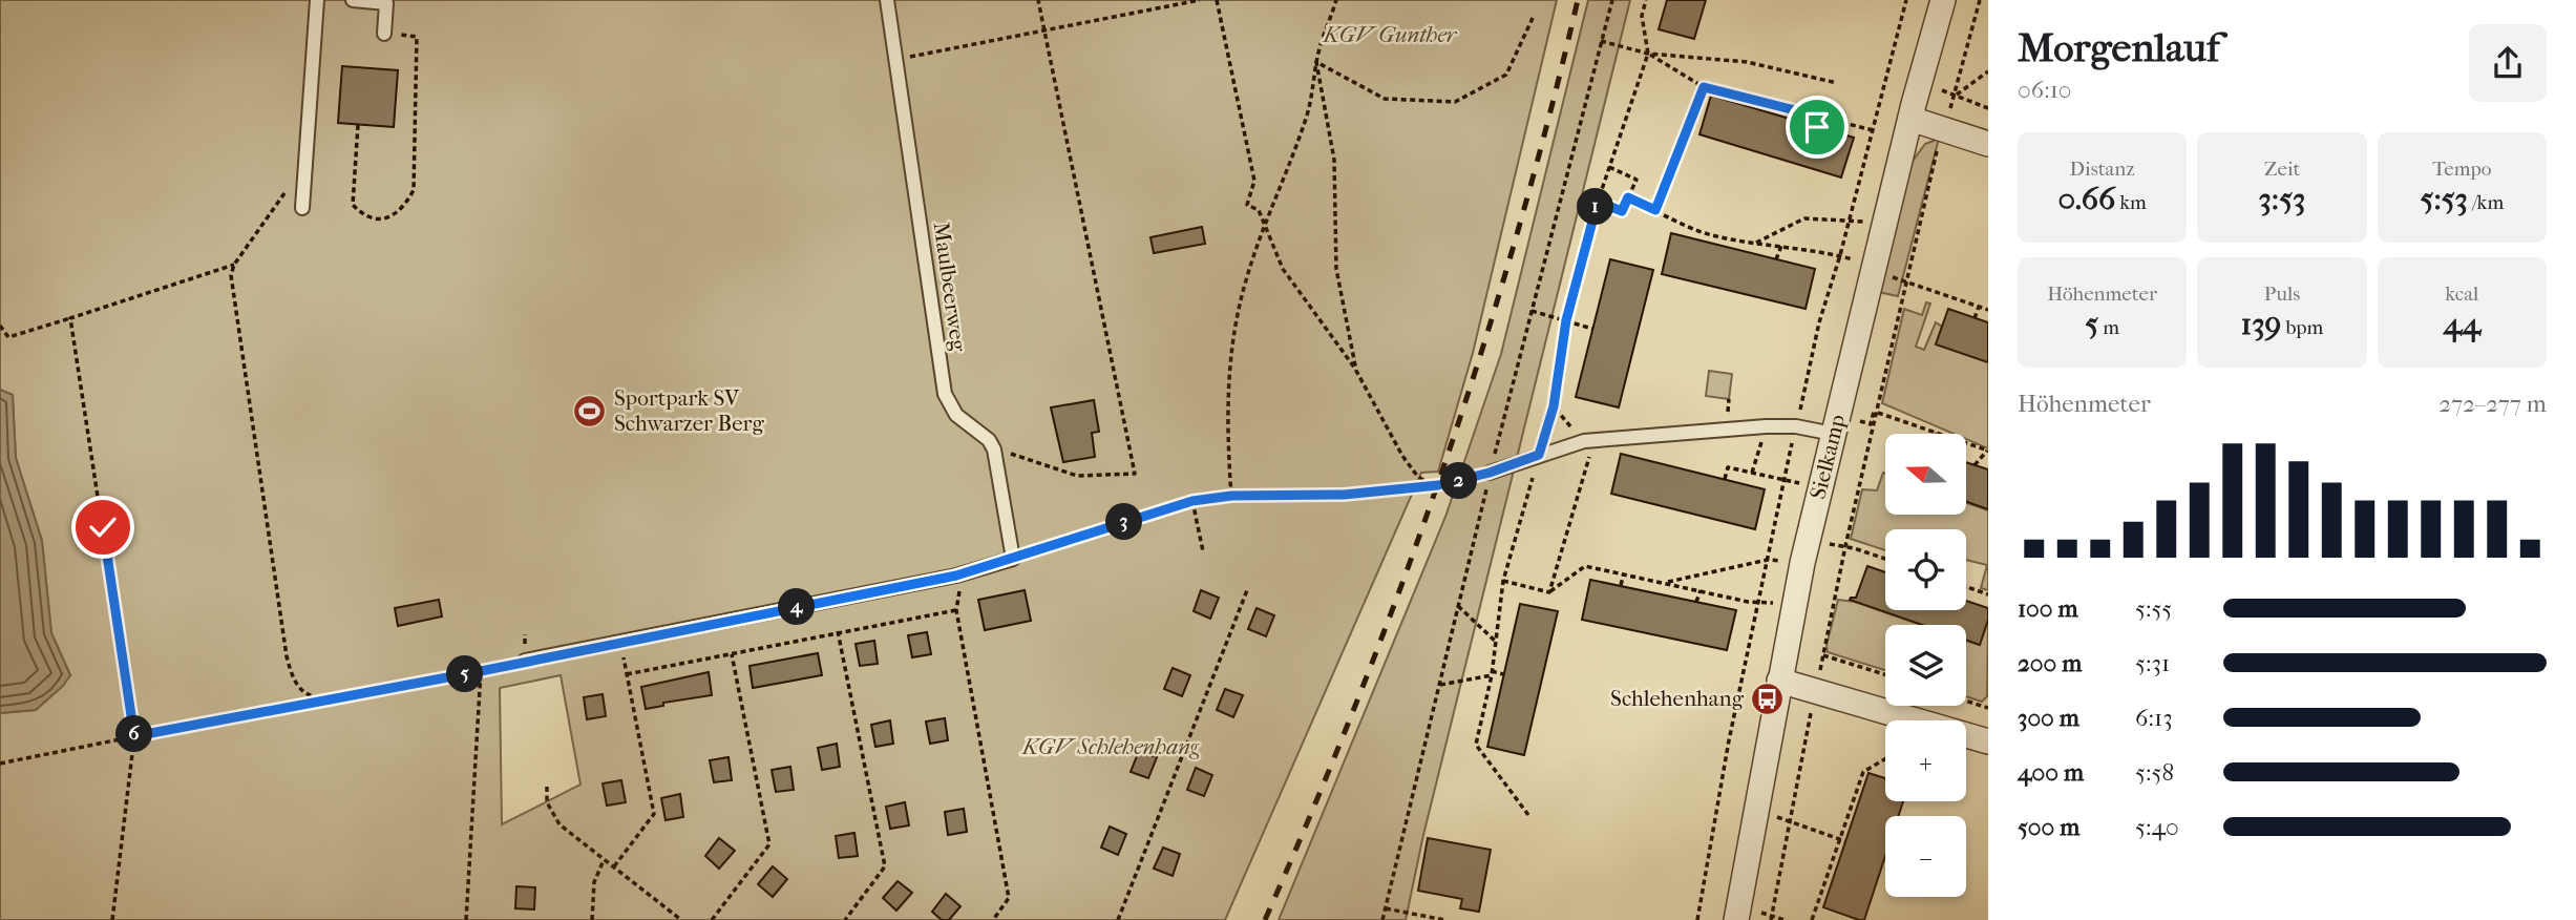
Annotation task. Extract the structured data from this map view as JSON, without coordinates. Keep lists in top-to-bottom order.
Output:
{
  "streets": {
    "street": ["Sielkamp"],
    "lane": ["Maulbeerweg"]
  },
  "parks": ["KGV Gunther", "KGV Schlehenhang"],
  "places": {
    "sports": ["Sportpark SV Schwarzer Berg"],
    "bus stop": ["Schlehenhang"]
  },
  "north": "left",
  "page": {
    "heading": ["Morgenlauf", "06:10"],
    "stats": [
      ["Distanz", "0.66 km"],
      ["Zeit", "3:53"],
      ["Tempo", "5:53 /km"],
      ["Höhenmeter", "5 m"],
      ["Puls", "139 bpm"],
      ["kcal", "44"]
    ],
    "pins": [
      "1",
      "2",
      "3",
      "4",
      "5",
      "6"
    ],
    "chart": ["Höhenmeter", "272–277 m"],
    "map_buttons": ["+", "−"],
    "list": [
      {
        "name": "100 m",
        "note": "5:55"
      },
      {
        "name": "200 m",
        "note": "5:31"
      },
      {
        "name": "300 m",
        "note": "6:13"
      },
      {
        "name": "400 m",
        "note": "5:58"
      },
      {
        "name": "500 m",
        "note": "5:40"
      }
    ]
  }
}
